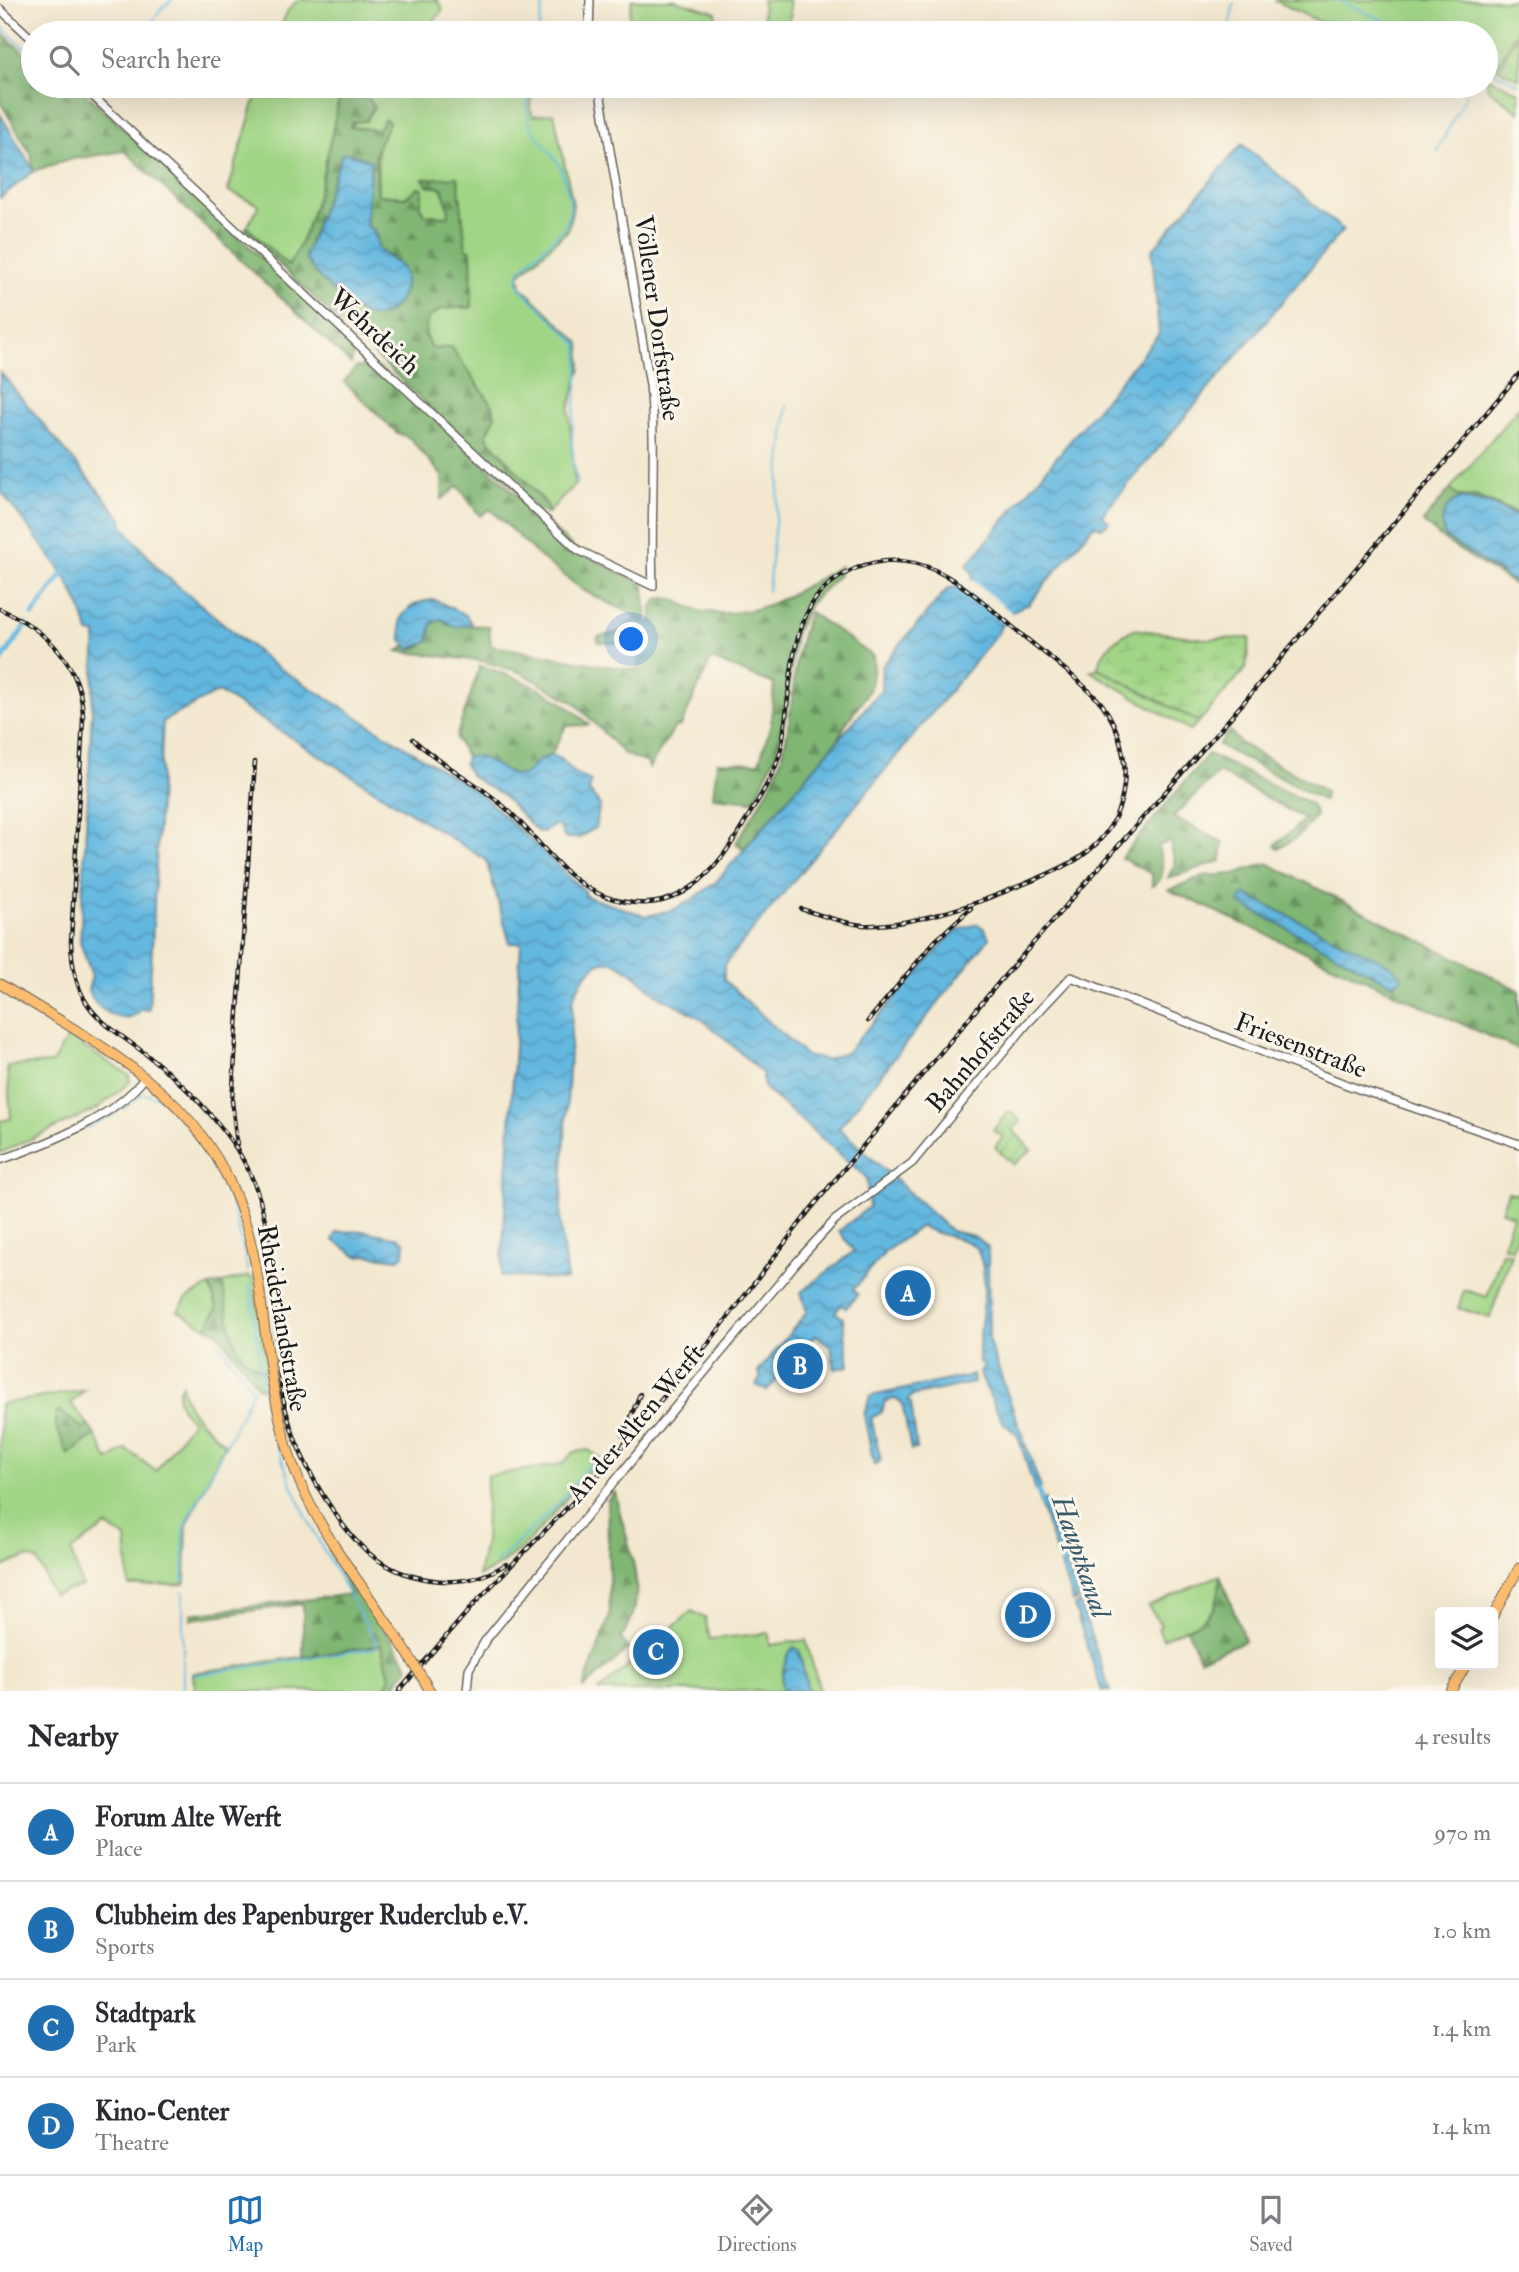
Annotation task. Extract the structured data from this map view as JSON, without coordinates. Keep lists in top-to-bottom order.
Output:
{
  "streets": {
    "main road": ["Rheiderlandstraße"],
    "street": [
      "Völlener Dorfstraße",
      "Wehrdeich",
      "Friesenstraße",
      "Bahnhofstraße",
      "An der Alten Werft"
    ]
  },
  "crossings": [
    ["Völlener Dorfstraße", "Wehrdeich"],
    ["Friesenstraße", "Bahnhofstraße"],
    ["Bahnhofstraße", "An der Alten Werft"]
  ],
  "water": ["Hauptkanal"],
  "page": {
    "search": "Search here",
    "pins": [
      "A",
      "B",
      "D",
      "C"
    ],
    "heading": ["Nearby", "4 results"],
    "list": [
      {
        "mark": "A",
        "name": "Forum Alte Werft",
        "note": "Place",
        "value": "970 m"
      },
      {
        "mark": "B",
        "name": "Clubheim des Papenburger Ruderclub e.V.",
        "note": "Sports",
        "value": "1.0 km"
      },
      {
        "mark": "C",
        "name": "Stadtpark",
        "note": "Park",
        "value": "1.4 km"
      },
      {
        "mark": "D",
        "name": "Kino-Center",
        "note": "Theatre",
        "value": "1.4 km"
      }
    ],
    "nav": ["Map", "Directions", "Saved"]
  }
}
